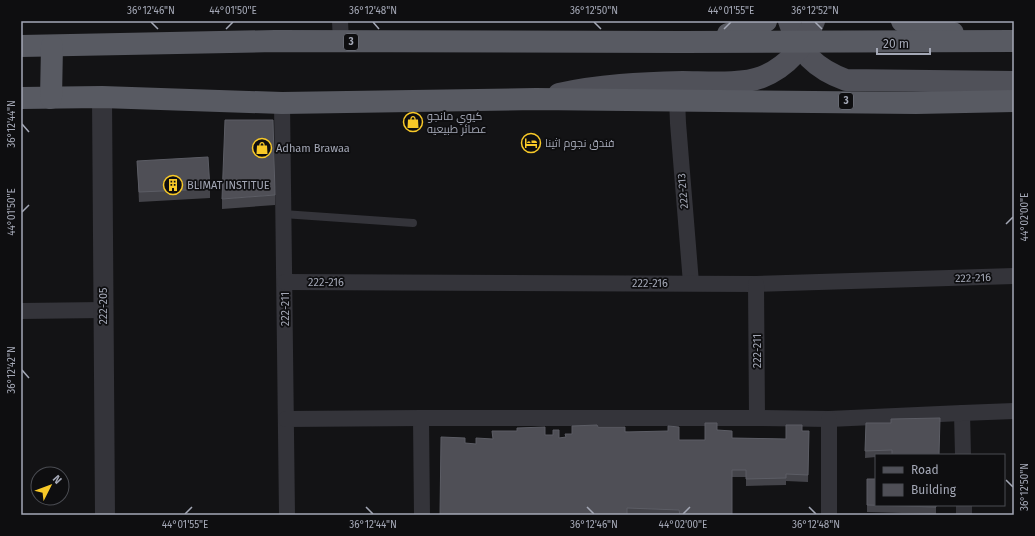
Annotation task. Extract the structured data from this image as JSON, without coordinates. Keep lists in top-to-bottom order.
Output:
{
  "streets": {
    "highway": ["3"],
    "street": [
      "222-213",
      "222-216",
      "222-205",
      "222-211"
    ]
  },
  "crossings": [
    ["3", "222-213"],
    ["3", "222-205"],
    ["3", "222-211"],
    ["222-213", "222-216"],
    ["222-216", "222-211"]
  ],
  "places": {
    "shop": ["كيوي مانجو عصائر طبيعيه", "Adham Brawaa"],
    "hotel": ["فندق نجوم اثينا"],
    "building": ["BLIMAT INSTITUE"]
  },
  "legend": ["Road", "Building"],
  "scale_bar": "20 m",
  "north": "top right",
  "coordinates": [
    "36°12'46\"N",
    "44°01'50\"E",
    "36°12'48\"N",
    "36°12'50\"N",
    "44°01'55\"E",
    "36°12'52\"N",
    "36°12'44\"N",
    "44°02'00\"E",
    "36°12'42\"N"
  ]
}
